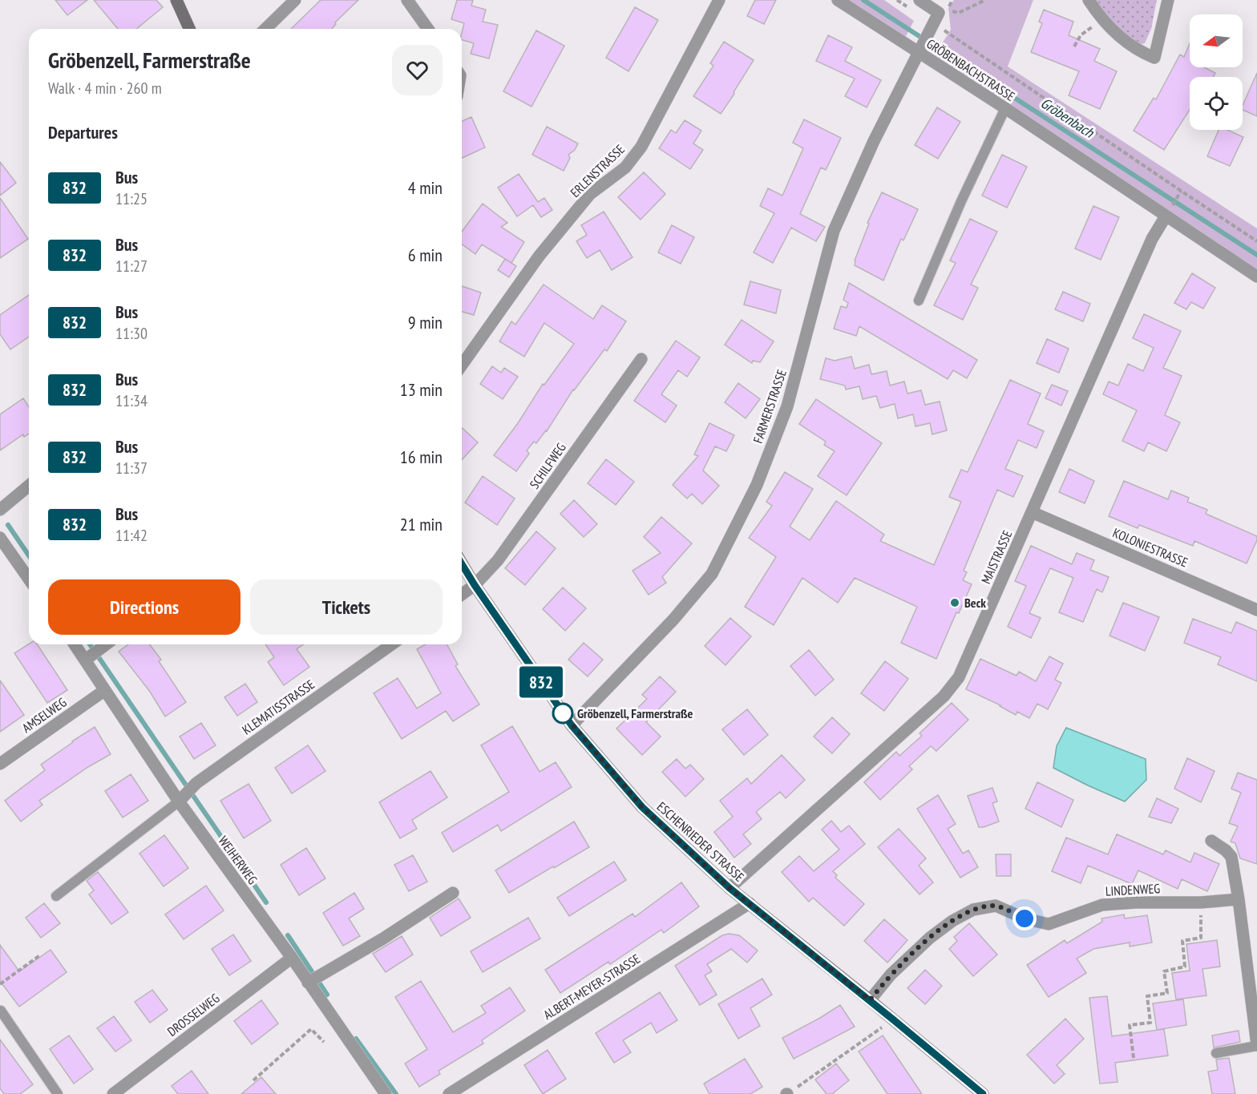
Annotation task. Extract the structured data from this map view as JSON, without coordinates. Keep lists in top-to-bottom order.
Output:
{
  "streets": {
    "street": [
      "GRÖBENBACHSTRASSE",
      "ERLENSTRASSE",
      "FARMERSTRASSE",
      "SCHILFWEG",
      "KOLONIESTRASSE",
      "MAISTRASSE",
      "KLEMATISSTRASSE",
      "AMSELWEG",
      "ESCHENRIEDER STRASSE",
      "WEIHERWEG",
      "LINDENWEG",
      "ALBERT-MEYER-STRASSE",
      "DROSSELWEG"
    ]
  },
  "crossings": [
    ["GRÖBENBACHSTRASSE", "FARMERSTRASSE"],
    ["GRÖBENBACHSTRASSE", "MAISTRASSE"],
    ["FARMERSTRASSE", "ESCHENRIEDER STRASSE"],
    ["SCHILFWEG", "ESCHENRIEDER STRASSE"],
    ["KOLONIESTRASSE", "MAISTRASSE"],
    ["MAISTRASSE", "ESCHENRIEDER STRASSE"],
    ["KLEMATISSTRASSE", "WEIHERWEG"],
    ["AMSELWEG", "WEIHERWEG"],
    ["ESCHENRIEDER STRASSE", "LINDENWEG"],
    ["ESCHENRIEDER STRASSE", "ALBERT-MEYER-STRASSE"],
    ["WEIHERWEG", "DROSSELWEG"]
  ],
  "water": ["Gröbenbach"],
  "places": ["Beck", "Gröbenzell, Farmerstraße"],
  "lines": ["bus line 832"],
  "north": "left",
  "page": {
    "on_map": "832",
    "heading": [
      ["Gröbenzell, Farmerstraße", "Walk · 4 min · 260 m"],
      "Departures"
    ],
    "list": [
      {
        "mark": "832",
        "name": "Bus",
        "note": "11:25",
        "value": "4 min"
      },
      {
        "mark": "832",
        "name": "Bus",
        "note": "11:27",
        "value": "6 min"
      },
      {
        "mark": "832",
        "name": "Bus",
        "note": "11:30",
        "value": "9 min"
      },
      {
        "mark": "832",
        "name": "Bus",
        "note": "11:34",
        "value": "13 min"
      },
      {
        "mark": "832",
        "name": "Bus",
        "note": "11:37",
        "value": "16 min"
      },
      {
        "mark": "832",
        "name": "Bus",
        "note": "11:42",
        "value": "21 min"
      }
    ],
    "buttons": ["Directions", "Tickets"]
  }
}
